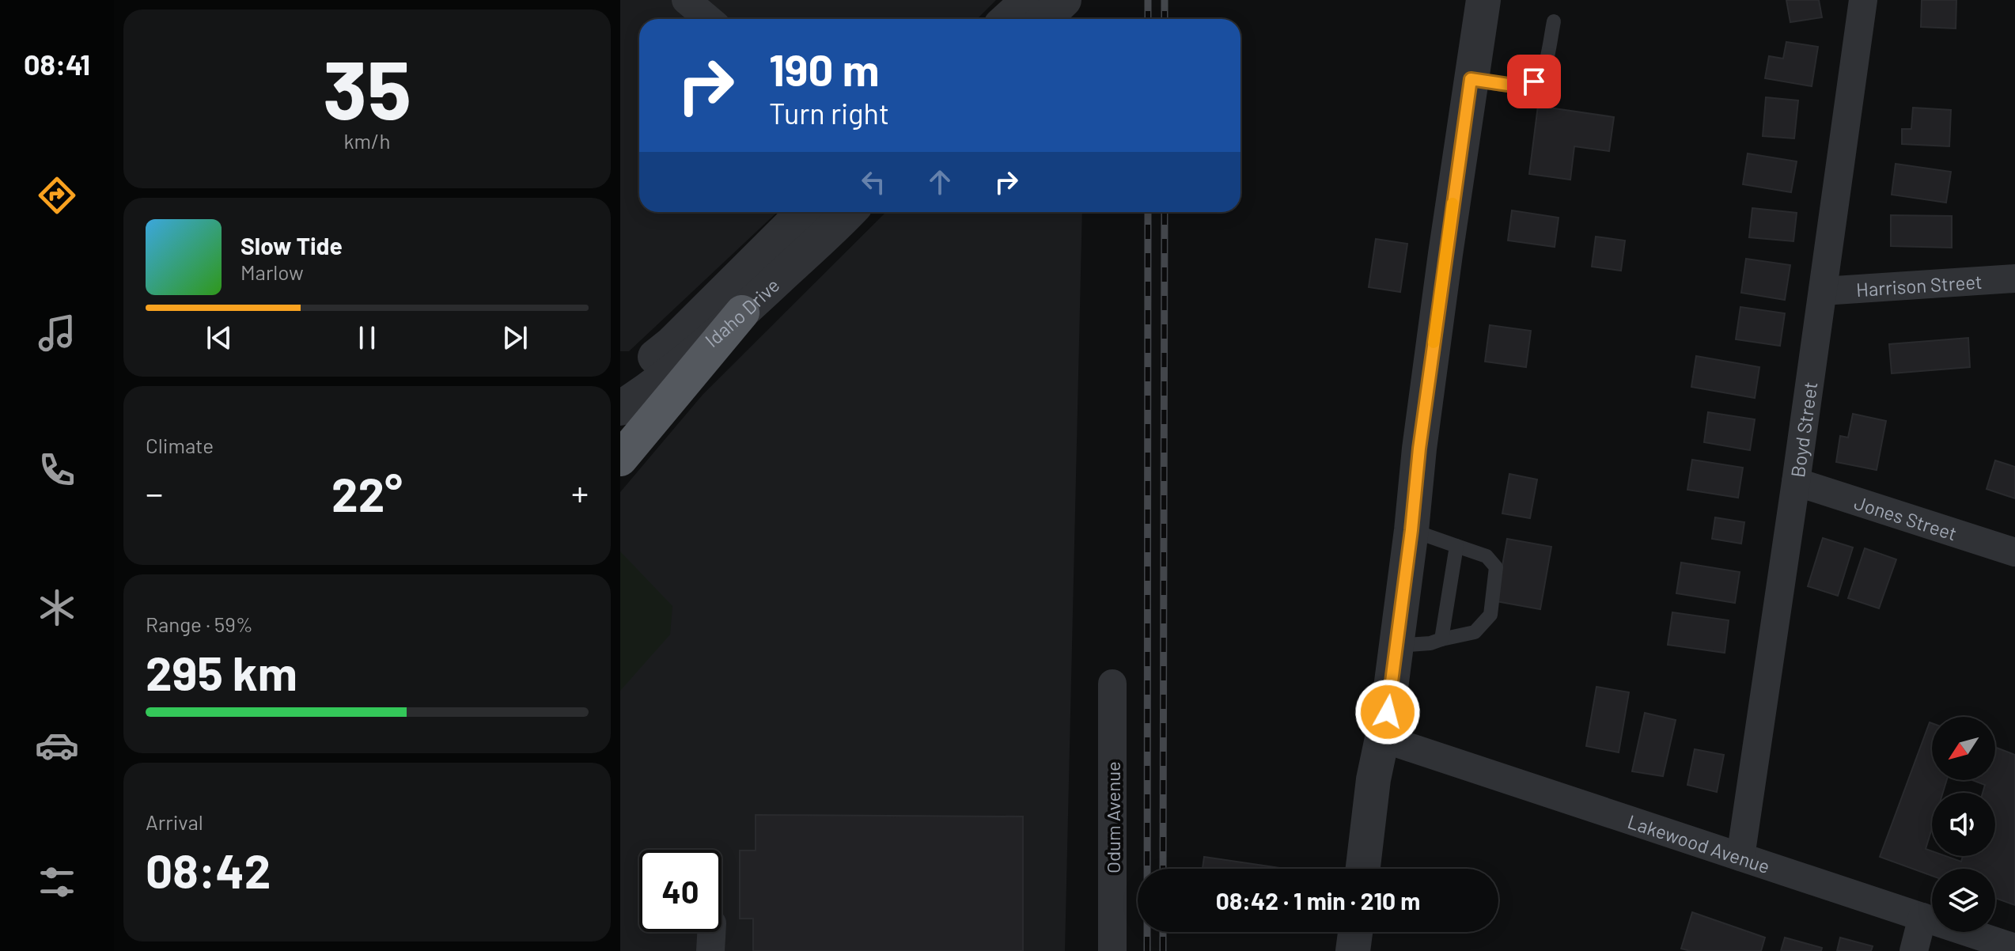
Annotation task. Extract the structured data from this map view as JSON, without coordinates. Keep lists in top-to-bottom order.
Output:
{
  "streets": {
    "street": [
      "Harrison Street",
      "Idaho Drive",
      "Boyd Street",
      "Jones Street",
      "Odum Avenue",
      "Lakewood Avenue"
    ]
  },
  "crossings": [
    ["Harrison Street", "Boyd Street"],
    ["Boyd Street", "Jones Street"],
    ["Boyd Street", "Lakewood Avenue"]
  ],
  "north": "bottom left",
  "page": {
    "tabs": "08:41",
    "tile": [
      ["35", "km/h"],
      "Climate",
      ["Range · 59%", "295 km"],
      ["Arrival", "08:42"]
    ],
    "turn": ["190 m", "Turn right"],
    "song": ["Slow Tide", "Marlow"],
    "heat": ["−", "22°", "+"],
    "limit": "40",
    "trip": "08:42 · 1 min · 210 m"
  }
}
